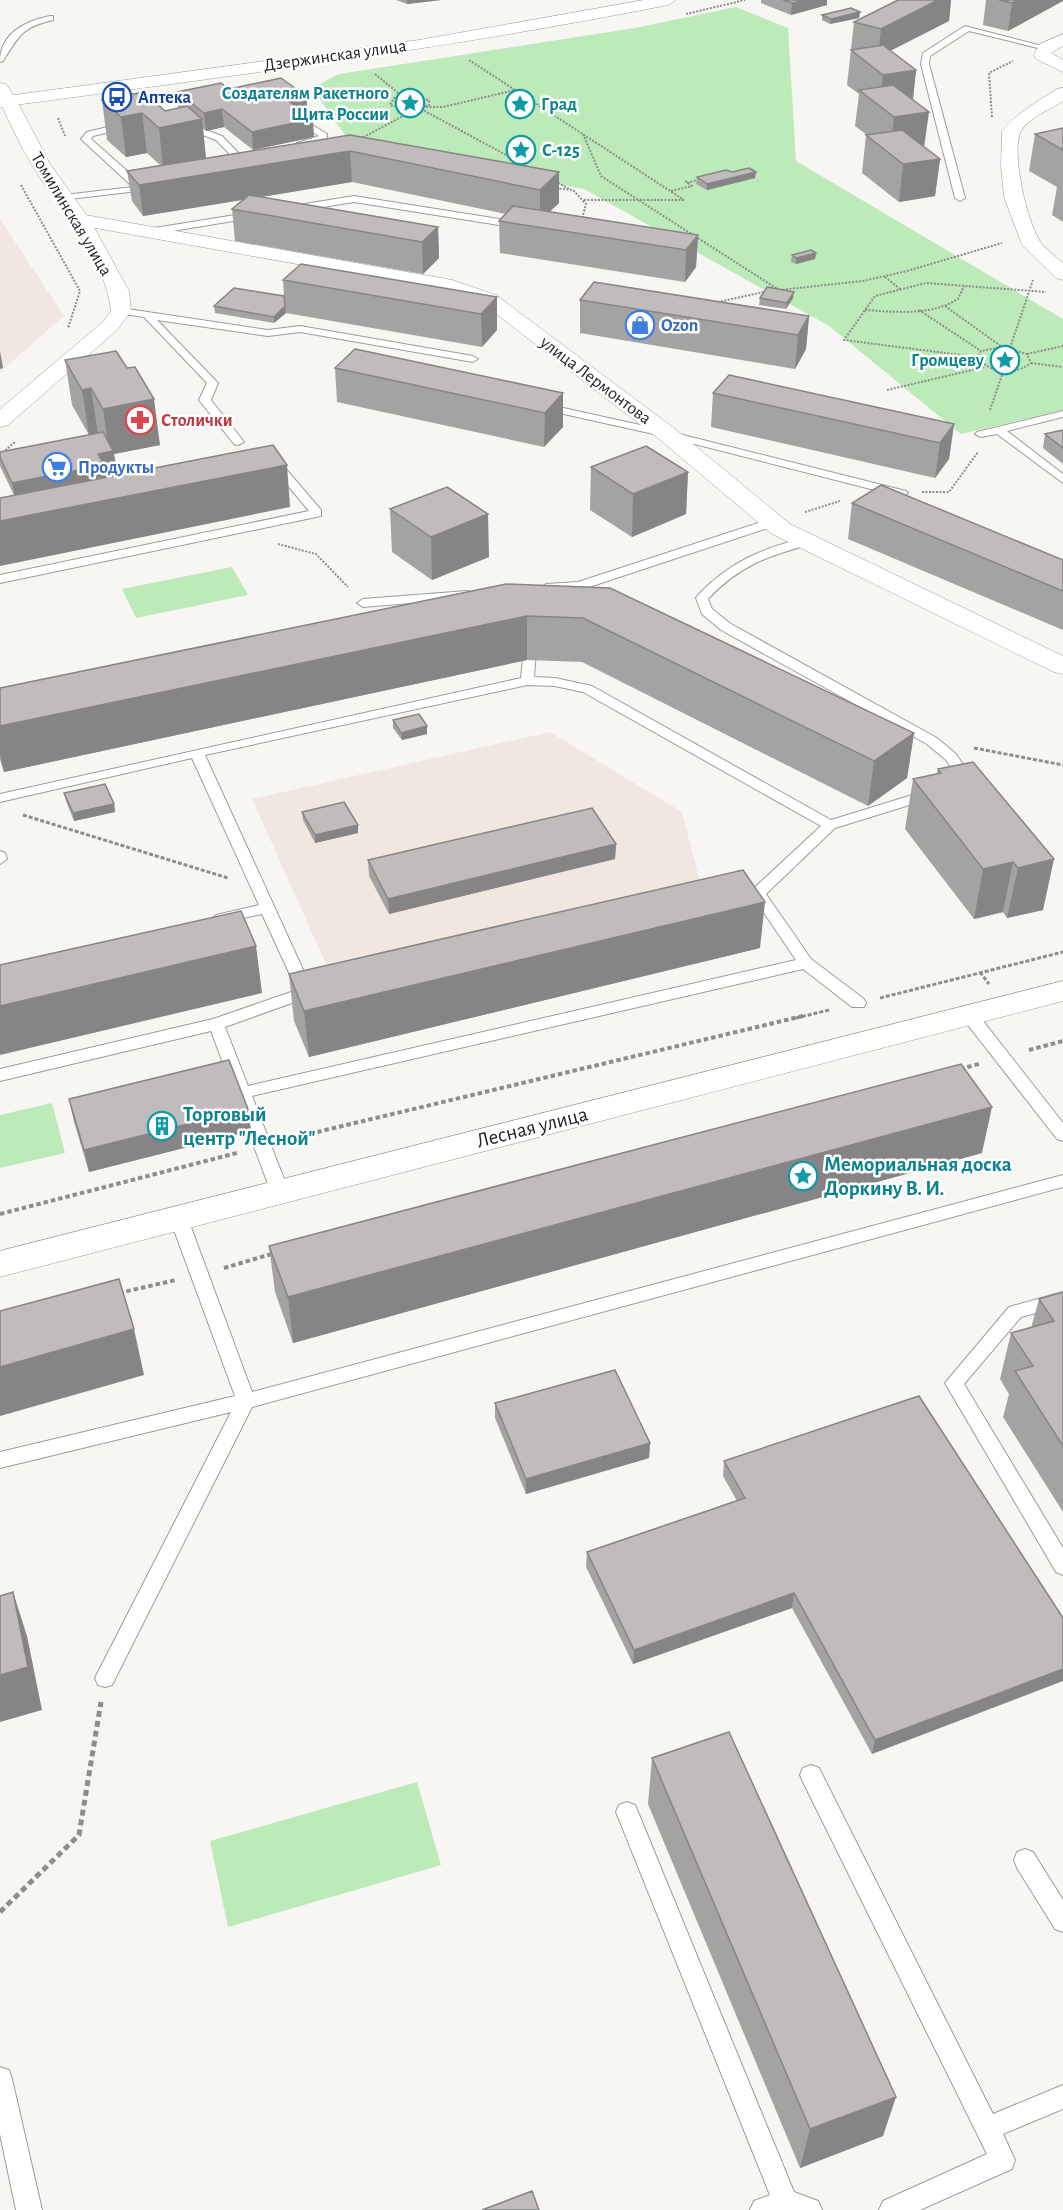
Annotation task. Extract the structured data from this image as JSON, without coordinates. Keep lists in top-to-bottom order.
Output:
{
  "streets": {
    "street": [
      "Дзержинская улица",
      "Томилинская улица",
      "улица Лермонтова",
      "Лесная улица"
    ]
  },
  "crossings": [
    ["Дзержинская улица", "Томилинская улица"],
    ["Томилинская улица", "улица Лермонтова"]
  ],
  "places": {
    "bus stop": ["Аптека"],
    "place": [
      "Создателям Ракетного Щита России",
      "Град",
      "С-125",
      "Громцеву",
      "Мемориальная доска Доркину В. И."
    ],
    "shop": ["Ozon"],
    "pharmacy": ["Столички"],
    "supermarket": ["Продукты"],
    "building": ["Торговый центр \"Лесной\""]
  }
}
